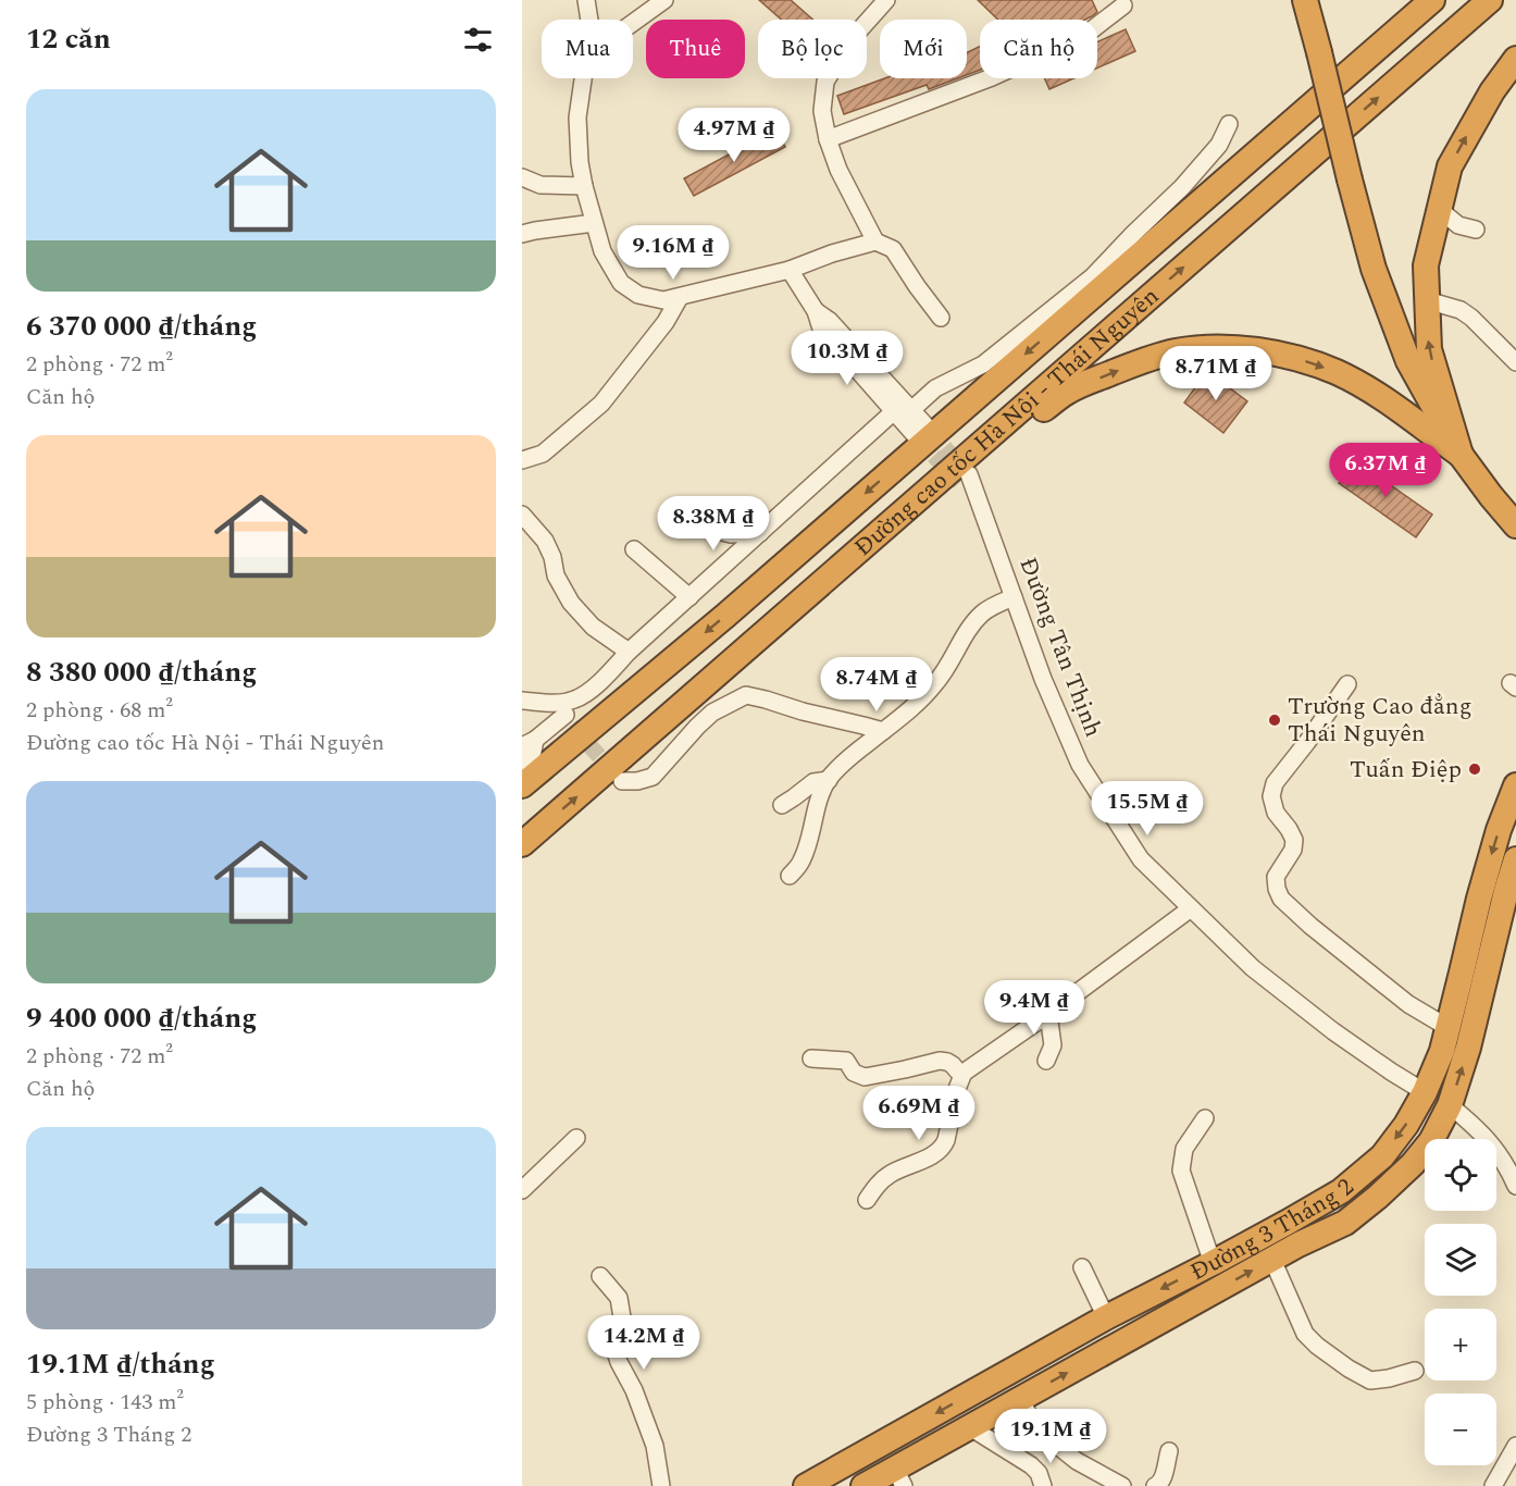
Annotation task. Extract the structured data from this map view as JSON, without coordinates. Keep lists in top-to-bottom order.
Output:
{
  "streets": {
    "highway": ["Đường cao tốc Hà Nội - Thái Nguyên", "Đường 3 Tháng 2"],
    "street": ["Đường Tân Thịnh"]
  },
  "crossings": [
    ["Đường Tân Thịnh", "Đường 3 Tháng 2"]
  ],
  "places": ["Trường Cao đẳng Thái Nguyên", "Tuấn Điệp"],
  "page": {
    "heading": "12 căn",
    "chip": [
      "Mua",
      "Thuê",
      "Bộ lọc",
      "Mới",
      "Căn hộ"
    ],
    "list": [
      {
        "name": "6 370 000 ₫/tháng",
        "note": "2 phòng · 72 m² · Căn hộ"
      },
      {
        "name": "8 380 000 ₫/tháng",
        "note": "2 phòng · 68 m² · Đường cao tốc Hà Nội - Thái Nguyên"
      },
      {
        "name": "9 400 000 ₫/tháng",
        "note": "2 phòng · 72 m² · Căn hộ"
      },
      {
        "name": "19.1M ₫/tháng",
        "note": "5 phòng · 143 m² · Đường 3 Tháng 2"
      }
    ],
    "price": [
      "4.97M ₫",
      "9.16M ₫",
      "10.3M ₫",
      "8.71M ₫",
      "6.37M ₫",
      "8.38M ₫",
      "8.74M ₫",
      "15.5M ₫",
      "9.4M ₫",
      "6.69M ₫",
      "14.2M ₫",
      "19.1M ₫"
    ],
    "map_buttons": ["+", "−"]
  }
}
